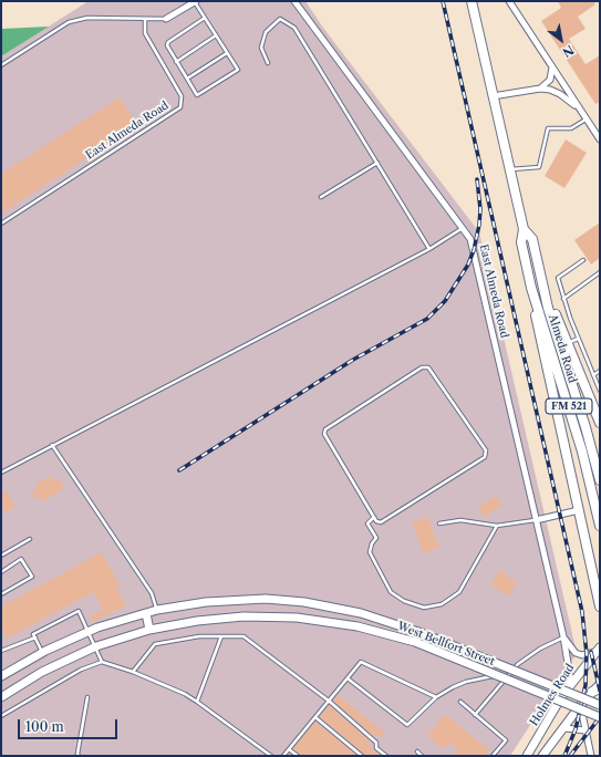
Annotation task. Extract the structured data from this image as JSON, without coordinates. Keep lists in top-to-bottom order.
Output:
{
  "streets": {
    "main road": [
      "Almeda Road",
      "FM 521",
      "West Bellfort Street",
      "Holmes Road"
    ],
    "street": ["East Almeda Road"]
  },
  "crossings": [
    ["East Almeda Road", "Holmes Road"]
  ],
  "scale_bar": "100 m",
  "north": "bottom right"
}
